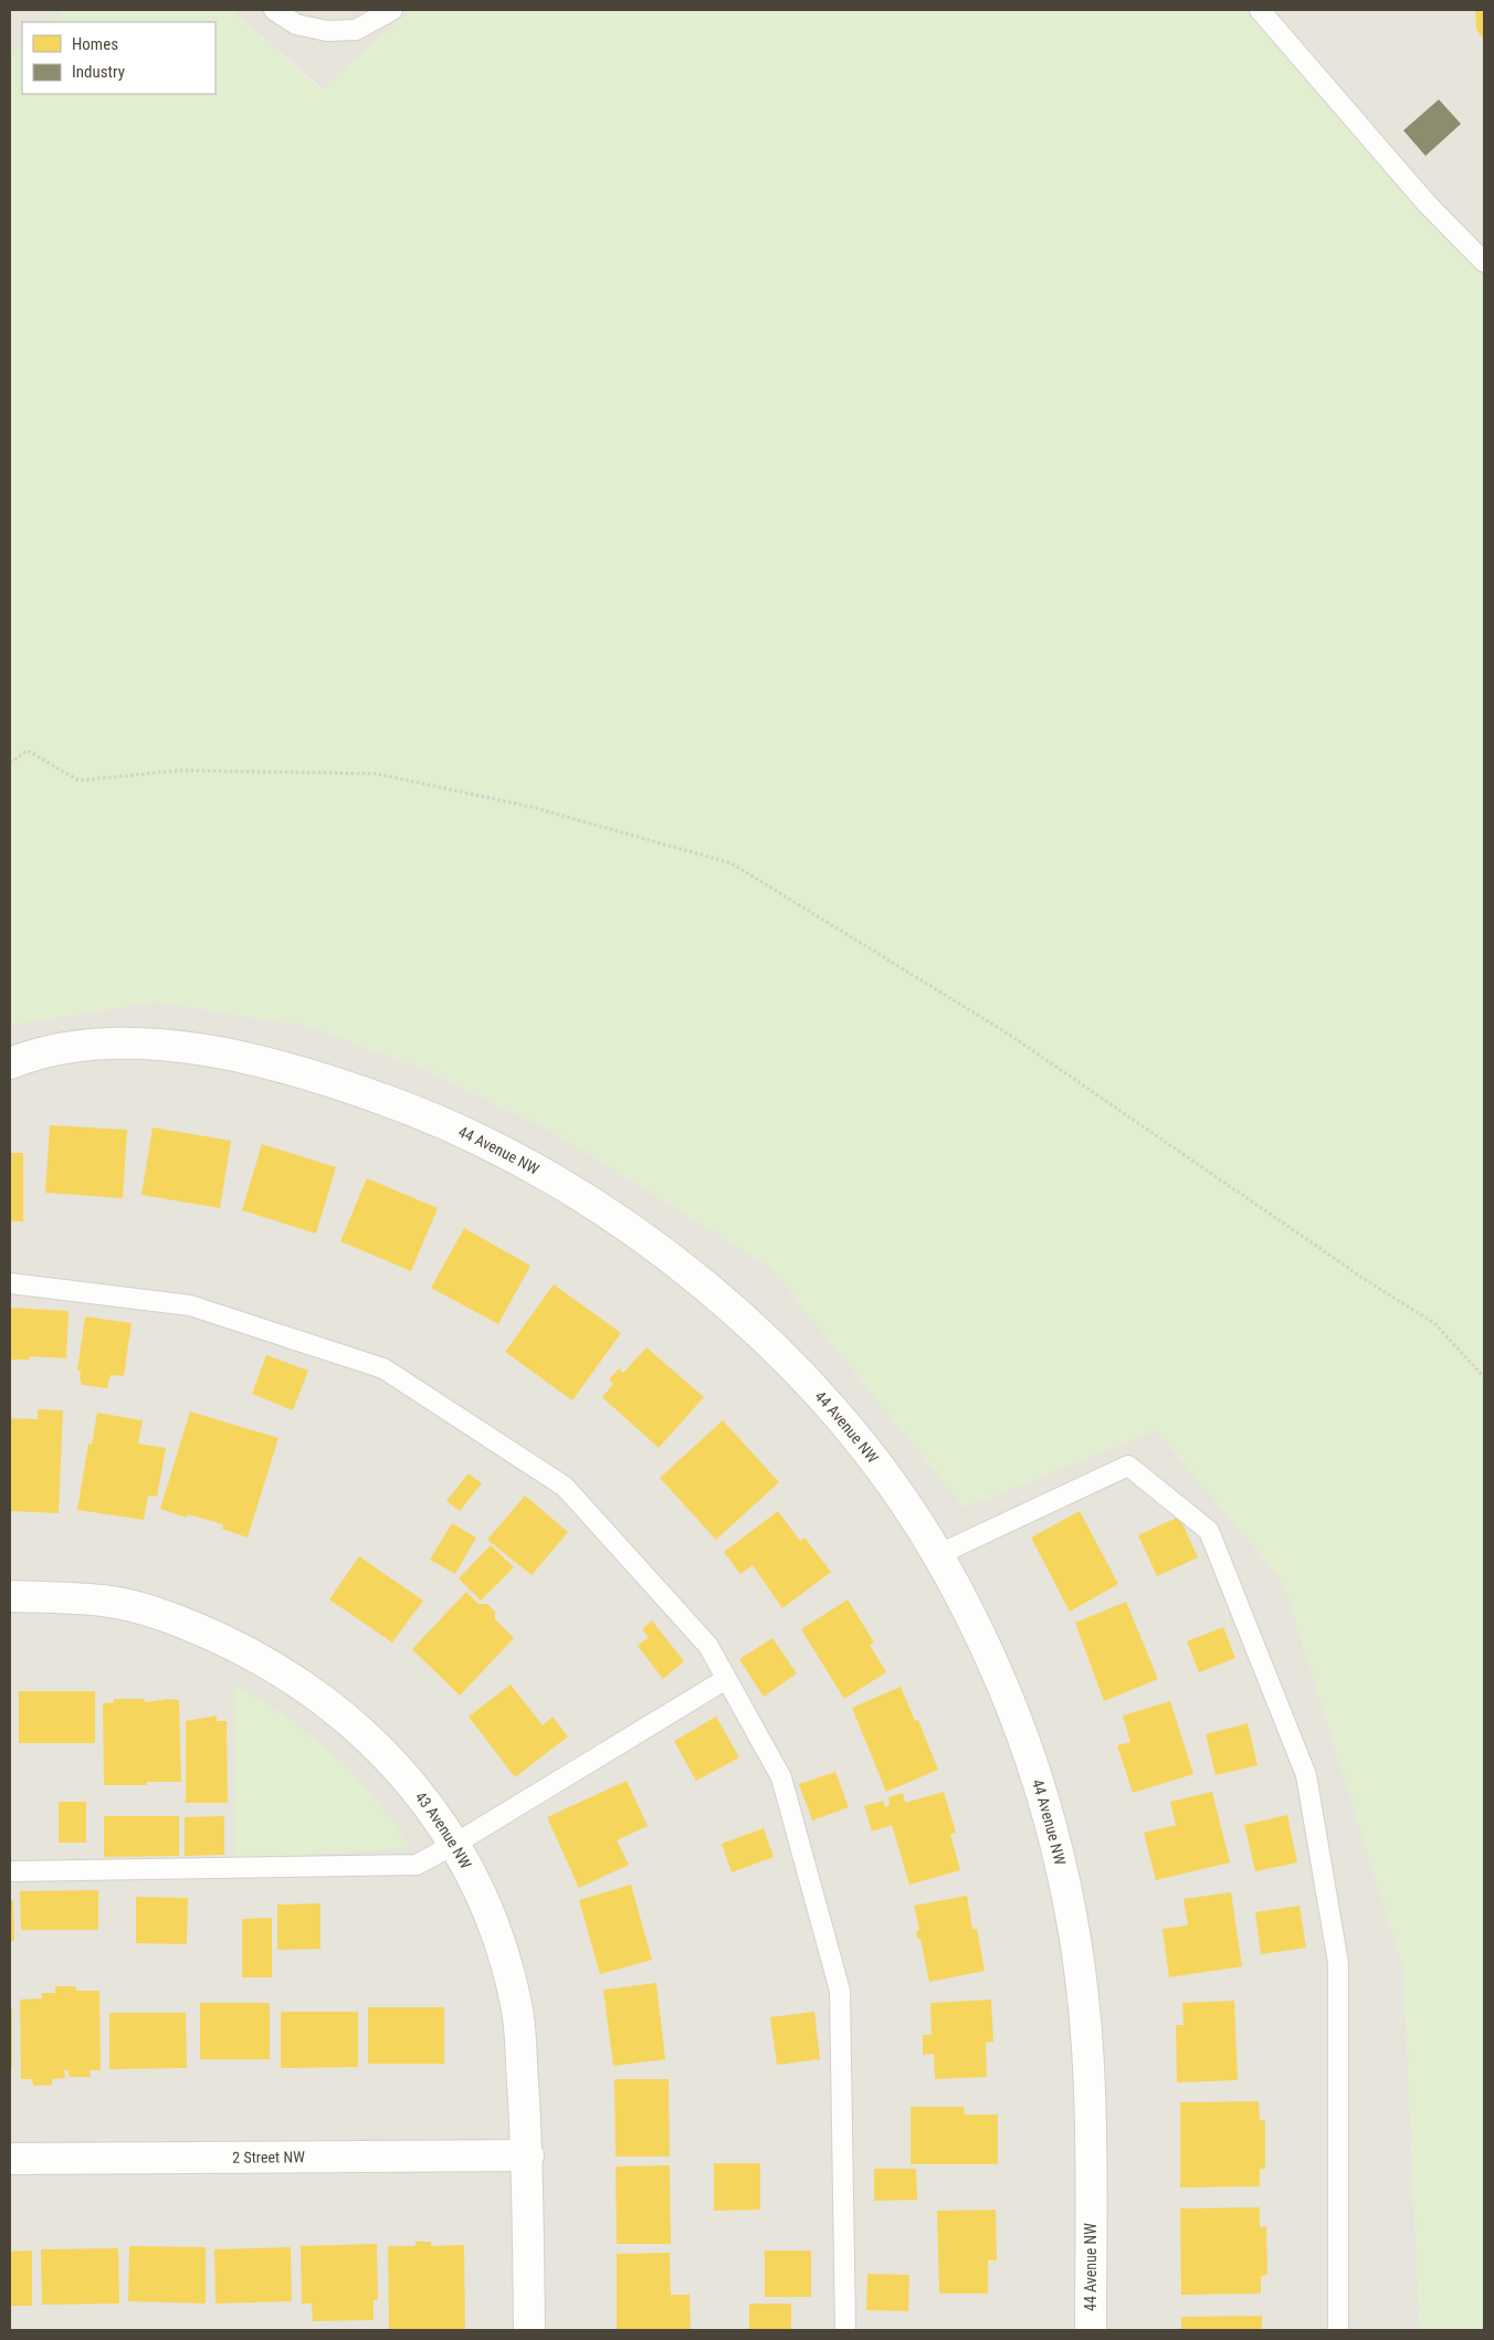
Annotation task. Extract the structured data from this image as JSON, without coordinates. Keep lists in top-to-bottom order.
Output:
{
  "streets": {
    "street": ["44 Avenue NW", "43 Avenue NW", "2 Street NW"]
  },
  "crossings": [
    ["43 Avenue NW", "2 Street NW"]
  ],
  "legend": ["Homes", "Industry"]
}
